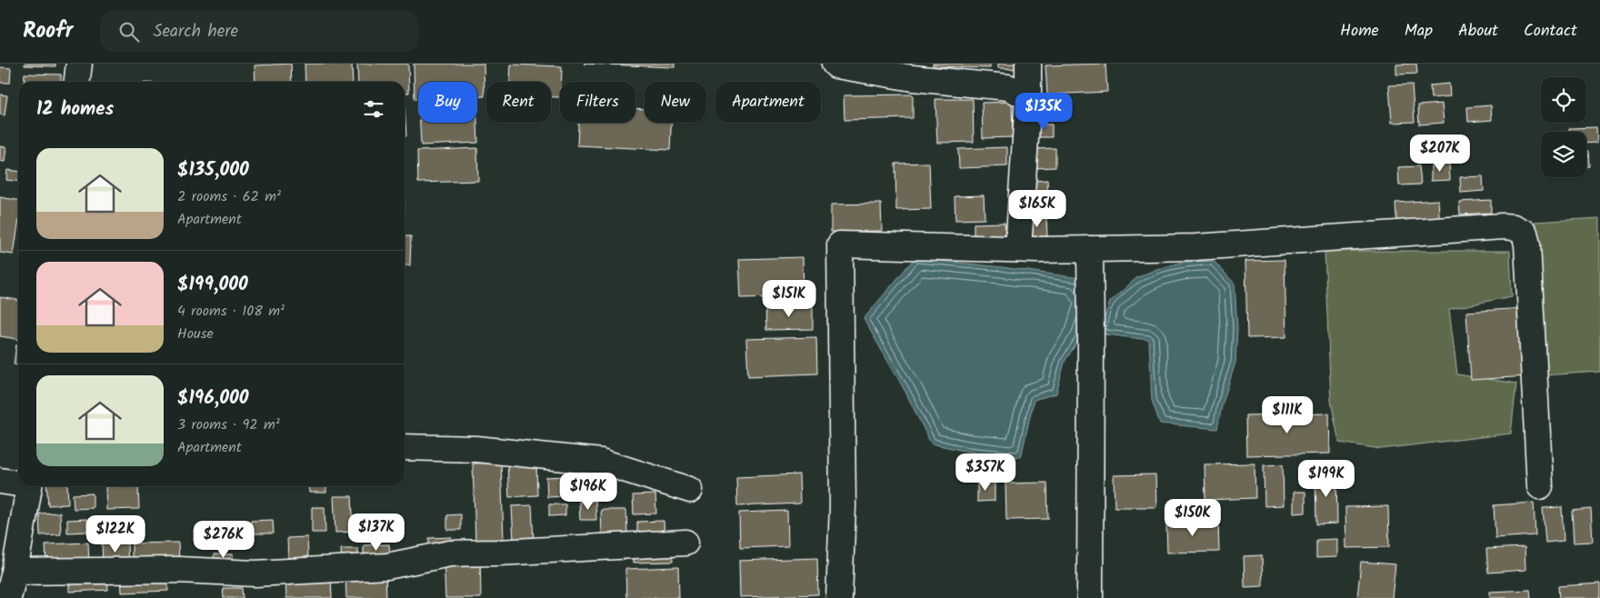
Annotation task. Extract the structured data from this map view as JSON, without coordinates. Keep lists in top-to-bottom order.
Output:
{
  "page": {
    "header": "Roofr",
    "search": "Search here",
    "nav": [
      "Home",
      "Map",
      "About",
      "Contact"
    ],
    "chip": [
      "Buy",
      "Rent",
      "Filters",
      "New",
      "Apartment"
    ],
    "heading": "12 homes",
    "price": [
      "$135K",
      "$207K",
      "$165K",
      "$151K",
      "$111K",
      "$357K",
      "$199K",
      "$196K",
      "$150K",
      "$137K",
      "$122K",
      "$276K"
    ],
    "list": [
      {
        "name": "$135,000",
        "note": "2 rooms · 62 m² · Apartment"
      },
      {
        "name": "$199,000",
        "note": "4 rooms · 108 m² · House"
      },
      {
        "name": "$196,000",
        "note": "3 rooms · 92 m² · Apartment"
      }
    ]
  }
}
